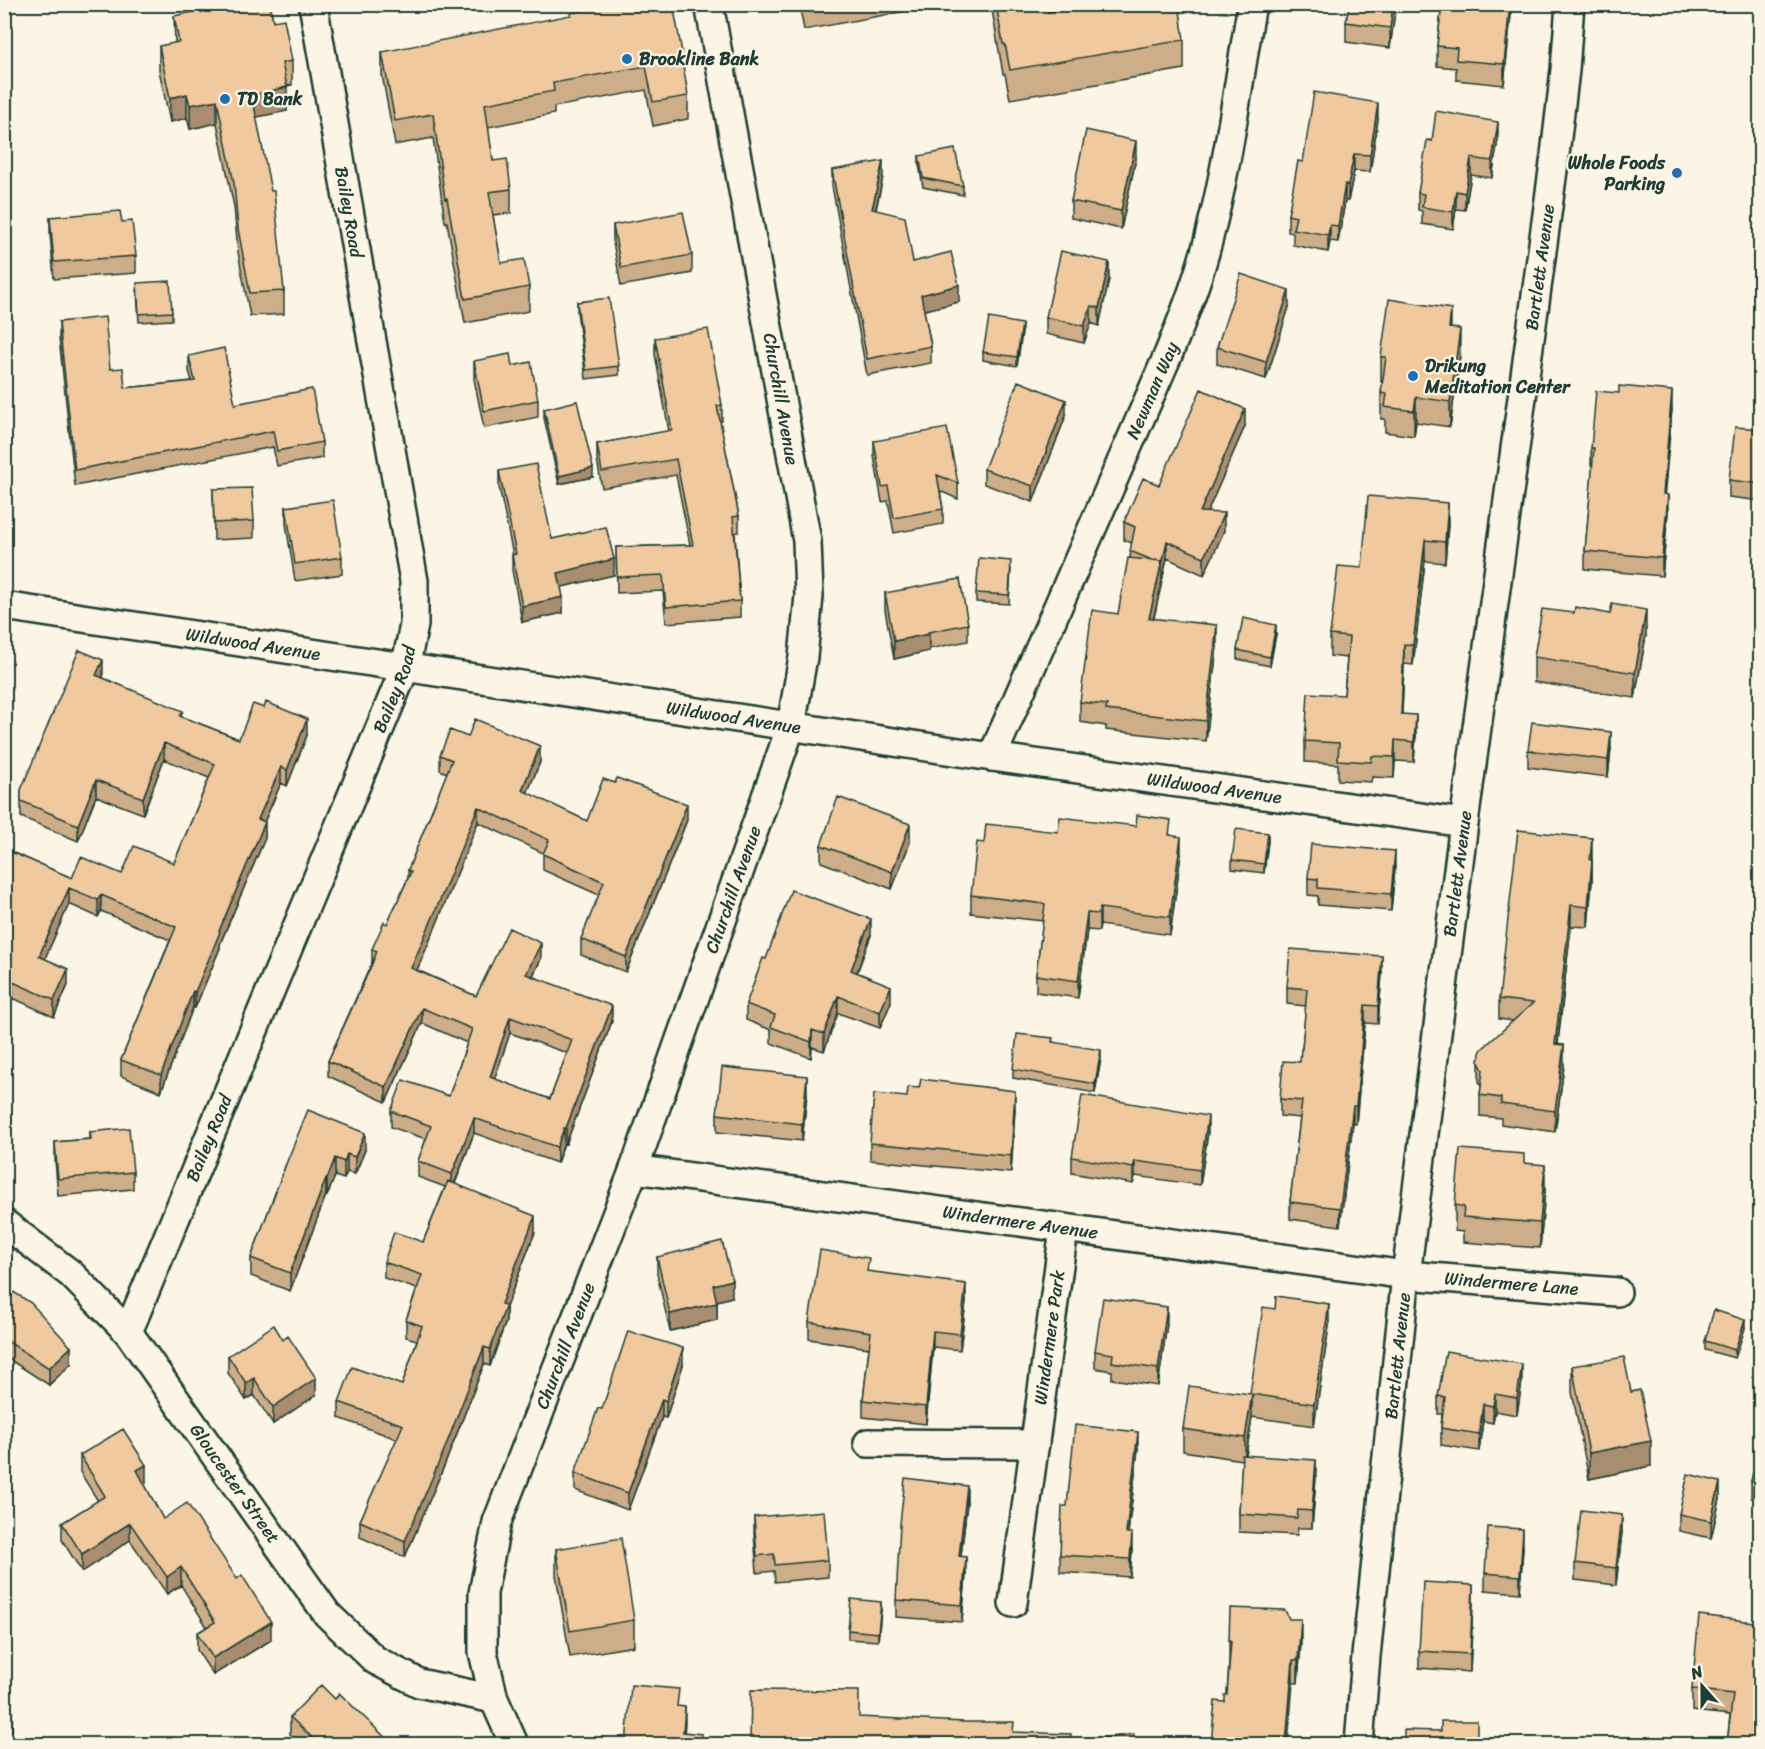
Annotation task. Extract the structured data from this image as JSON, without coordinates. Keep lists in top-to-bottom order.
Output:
{
  "streets": {
    "street": [
      "Bailey Road",
      "Bartlett Avenue",
      "Newman Way",
      "Churchill Avenue",
      "Wildwood Avenue",
      "Windermere Avenue",
      "Windermere Lane",
      "Windermere Park",
      "Gloucester Street"
    ]
  },
  "crossings": [
    ["Bailey Road", "Wildwood Avenue"],
    ["Bailey Road", "Gloucester Street"],
    ["Bartlett Avenue", "Wildwood Avenue"],
    ["Bartlett Avenue", "Windermere Avenue"],
    ["Bartlett Avenue", "Windermere Lane"],
    ["Newman Way", "Wildwood Avenue"],
    ["Churchill Avenue", "Wildwood Avenue"],
    ["Churchill Avenue", "Windermere Avenue"],
    ["Churchill Avenue", "Gloucester Street"],
    ["Windermere Avenue", "Windermere Lane"],
    ["Windermere Avenue", "Windermere Park"]
  ],
  "places": [
    "Brookline Bank",
    "TD Bank",
    "Whole Foods Parking",
    "Drikung Meditation Center"
  ],
  "north": "top"
}
